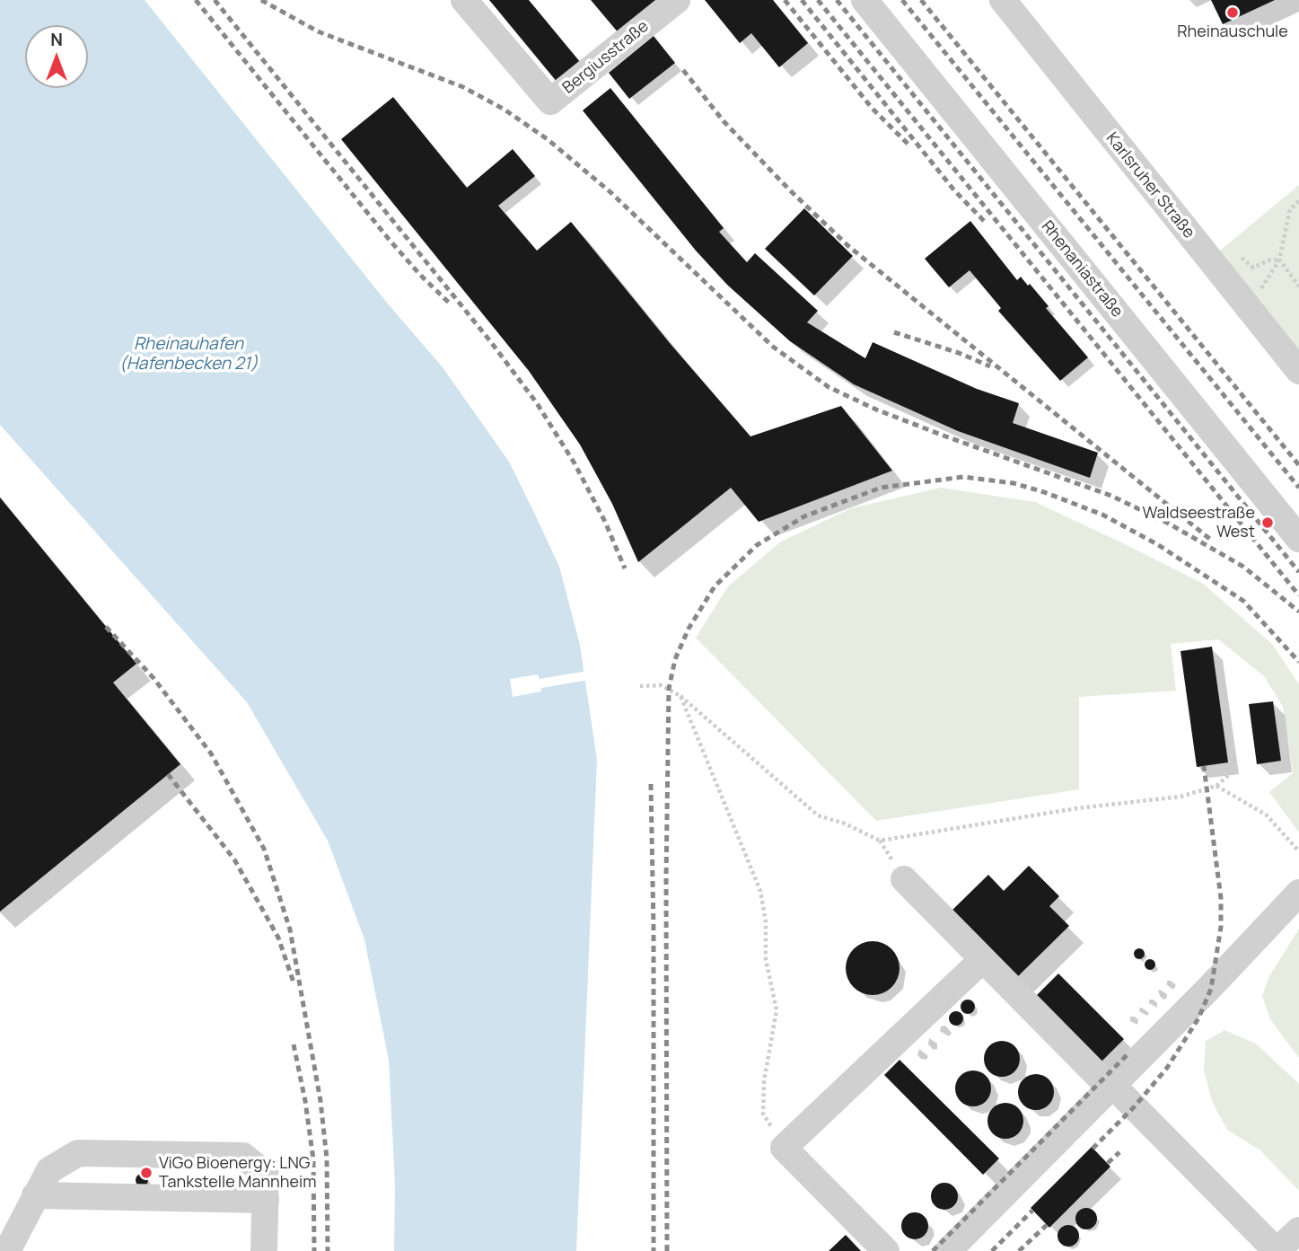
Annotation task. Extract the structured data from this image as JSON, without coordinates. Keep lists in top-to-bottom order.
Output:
{
  "streets": {
    "street": ["Bergiusstraße", "Karlsruher Straße", "Rhenaniastraße"]
  },
  "water": ["Rheinauhafen (Hafenbecken 21)"],
  "places": ["Rheinauschule", "Waldseestraße West", "ViGo Bioenergy: LNG Tankstelle Mannheim"],
  "north": "top"
}
